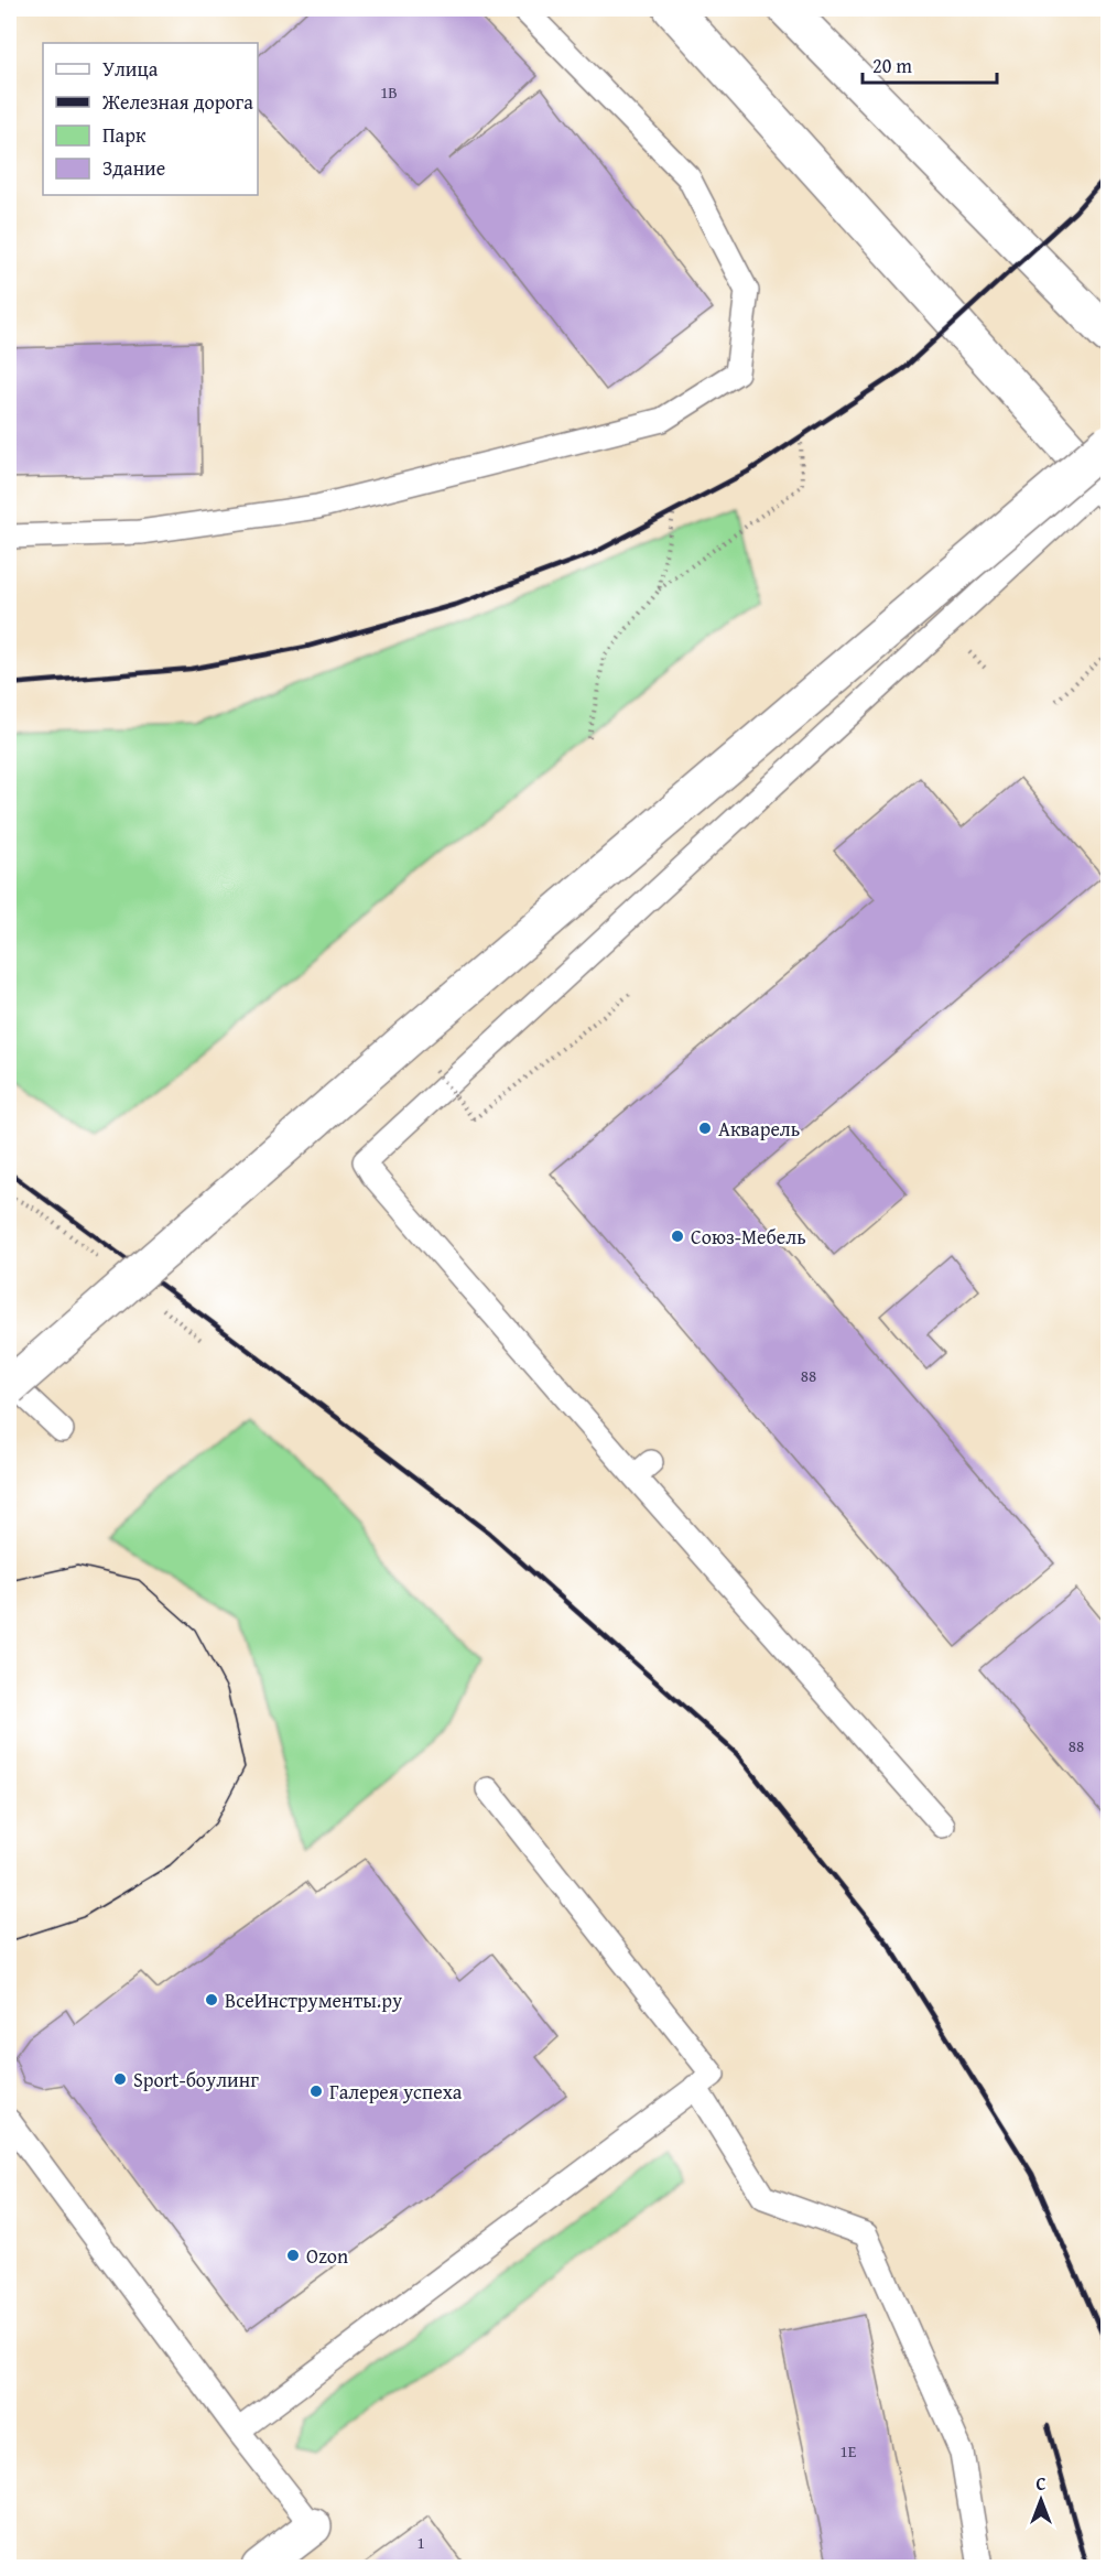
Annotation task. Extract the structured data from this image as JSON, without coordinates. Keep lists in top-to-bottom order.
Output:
{
  "places": [
    "Акварель",
    "Союз-Мебель",
    "ВсеИнструменты.ру",
    "Sport-боулинг",
    "Галерея успеха",
    "Ozon"
  ],
  "house_numbers": [
    "1В",
    "88",
    "88",
    "1Е",
    "1"
  ],
  "legend": [
    "Улица",
    "Железная дорога",
    "Парк",
    "Здание"
  ],
  "scale_bar": "20 m",
  "north": "top"
}
